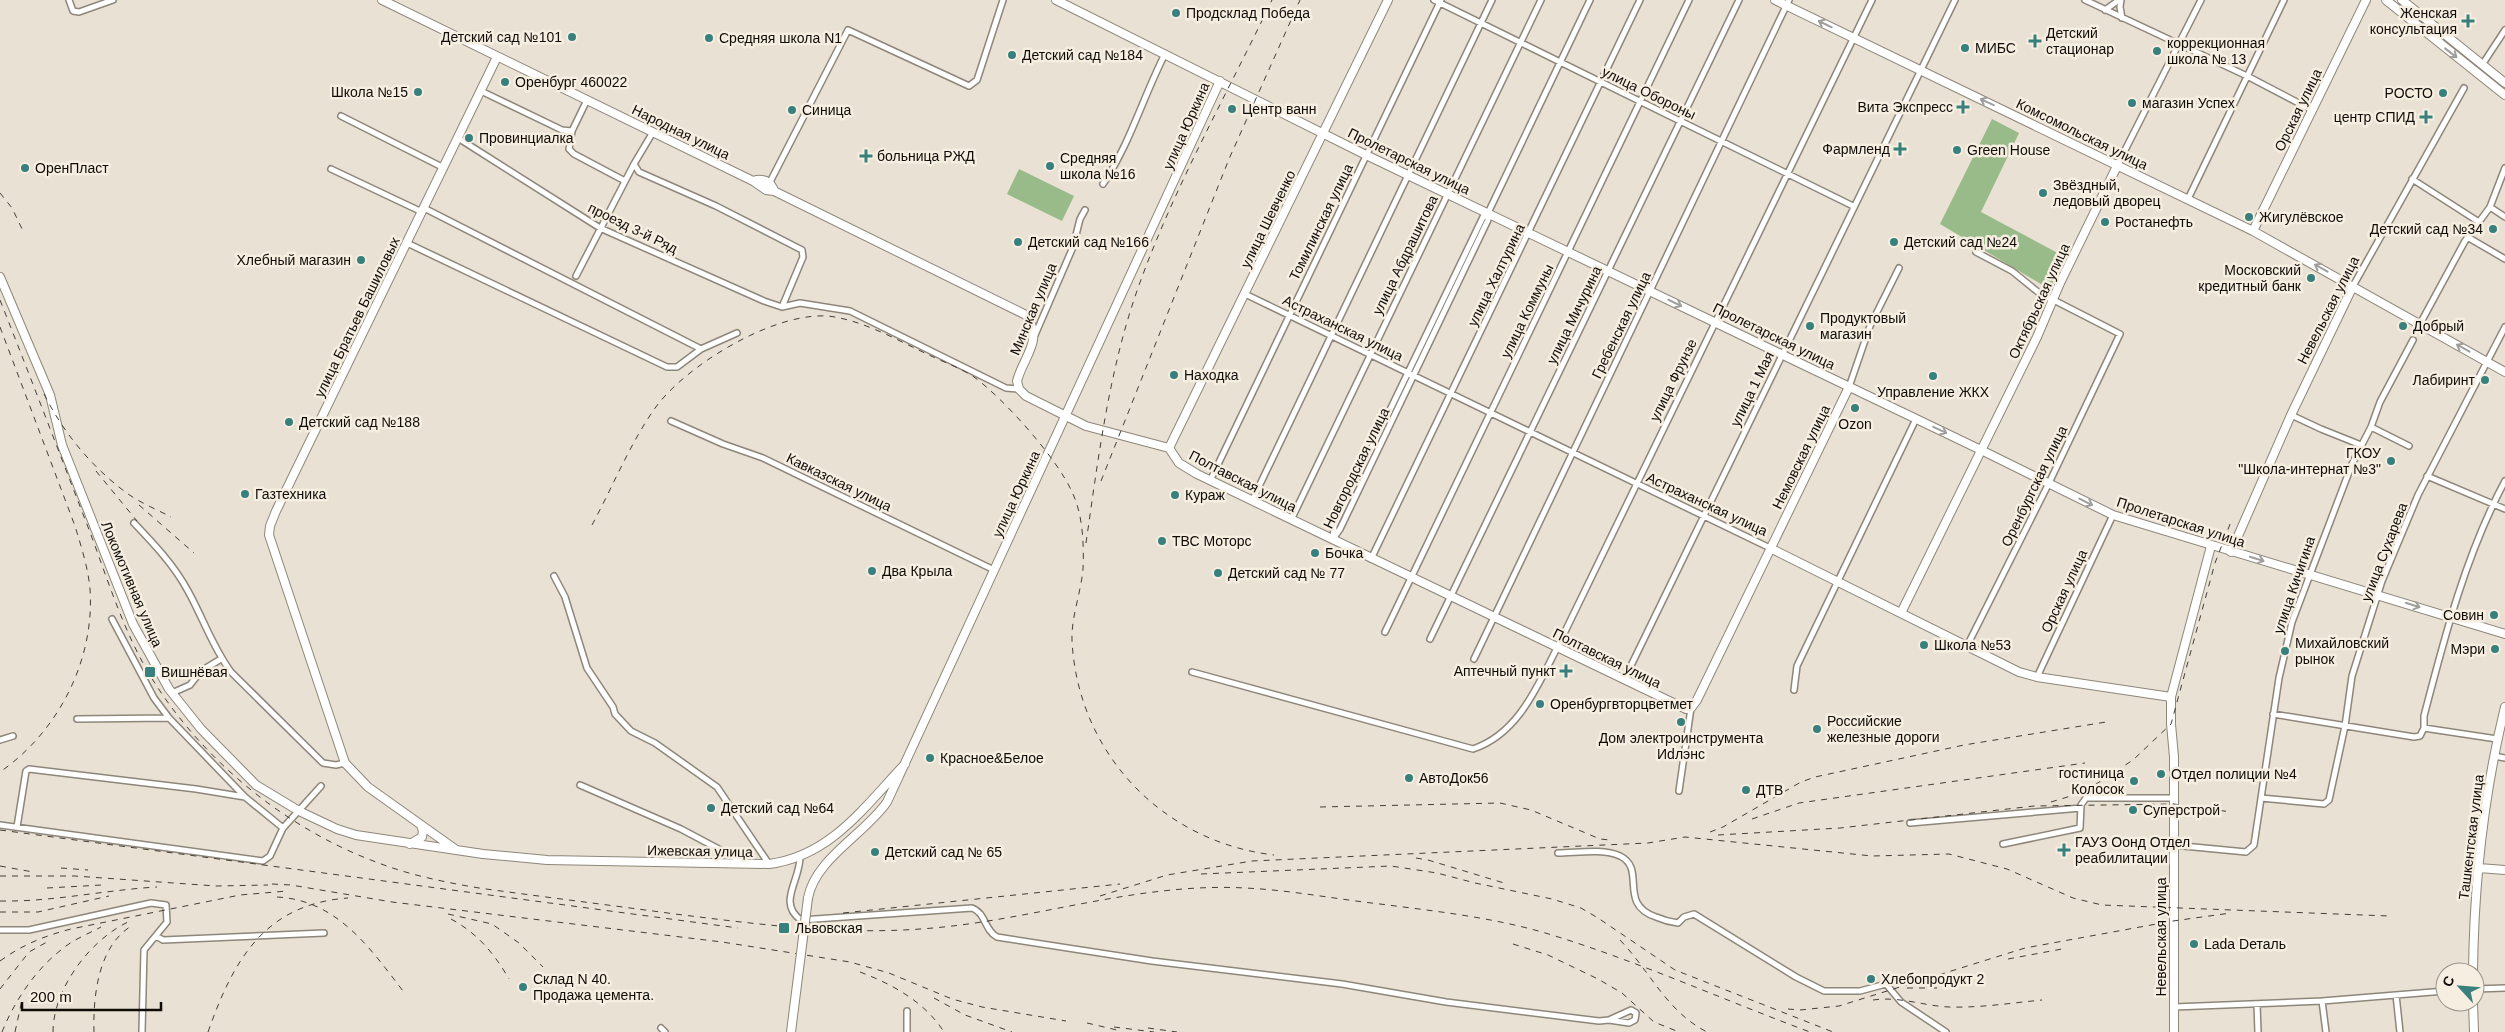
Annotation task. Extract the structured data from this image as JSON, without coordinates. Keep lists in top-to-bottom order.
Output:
{
  "streets": {
    "street": [
      "улица Обороны",
      "Орская улица",
      "улица Юркина",
      "Народная улица",
      "Комсомольская улица",
      "Пролетарская улица",
      "улица Шевченко",
      "Томилинская улица",
      "проезд 3-й Ряд",
      "улица Абдрашитова",
      "улица Халтурина",
      "Октябрьская улица",
      "Минская улица",
      "Невельская улица",
      "улица Коммуны",
      "улица Мичурина",
      "улица Братьев Башиловых",
      "Гребенская улица",
      "Астраханская улица",
      "улица Фрунзе",
      "улица 1 Мая",
      "Немовская улица",
      "Новгородская улица",
      "Полтавская улица",
      "Кавказская улица",
      "Оренбургская улица",
      "улица Сухарева",
      "Локомотивная улица",
      "улица Кичигина",
      "Ташкентская улица",
      "Ижевская улица"
    ]
  },
  "crossings": [
    ["улица Обороны", "Томилинская улица"],
    ["улица Обороны", "улица Абдрашитова"],
    ["улица Обороны", "улица Халтурина"],
    ["улица Обороны", "улица Коммуны"],
    ["улица Обороны", "улица Мичурина"],
    ["улица Обороны", "Гребенская улица"],
    ["улица Обороны", "улица Фрунзе"],
    ["улица Обороны", "улица 1 Мая"],
    ["улица Обороны", "Новгородская улица"],
    ["Орская улица", "Комсомольская улица"],
    ["Орская улица", "Пролетарская улица"],
    ["Орская улица", "Астраханская улица"],
    ["улица Юркина", "Пролетарская улица"],
    ["улица Юркина", "Кавказская улица"],
    ["улица Юркина", "Ижевская улица"],
    ["Народная улица", "Минская улица"],
    ["Народная улица", "улица Братьев Башиловых"],
    ["Комсомольская улица", "Октябрьская улица"],
    ["Комсомольская улица", "Невельская улица"],
    ["Комсомольская улица", "Гребенская улица"],
    ["Комсомольская улица", "улица Фрунзе"],
    ["Комсомольская улица", "улица 1 Мая"],
    ["Комсомольская улица", "улица Сухарева"],
    ["Пролетарская улица", "улица Шевченко"],
    ["Пролетарская улица", "Томилинская улица"],
    ["Пролетарская улица", "улица Абдрашитова"],
    ["Пролетарская улица", "улица Халтурина"],
    ["Пролетарская улица", "Октябрьская улица"],
    ["Пролетарская улица", "Невельская улица"],
    ["Пролетарская улица", "улица Коммуны"],
    ["Пролетарская улица", "улица Мичурина"],
    ["Пролетарская улица", "Гребенская улица"],
    ["Пролетарская улица", "улица Фрунзе"],
    ["Пролетарская улица", "улица 1 Мая"],
    ["Пролетарская улица", "Немовская улица"],
    ["Пролетарская улица", "Новгородская улица"],
    ["Пролетарская улица", "Оренбургская улица"],
    ["Пролетарская улица", "улица Сухарева"],
    ["Пролетарская улица", "улица Кичигина"],
    ["улица Шевченко", "Астраханская улица"],
    ["улица Шевченко", "Полтавская улица"],
    ["Томилинская улица", "Астраханская улица"],
    ["Томилинская улица", "Полтавская улица"],
    ["проезд 3-й Ряд", "улица Братьев Башиловых"],
    ["улица Абдрашитова", "Астраханская улица"],
    ["улица Абдрашитова", "Полтавская улица"],
    ["улица Халтурина", "Астраханская улица"],
    ["улица Халтурина", "Полтавская улица"],
    ["Октябрьская улица", "Астраханская улица"],
    ["Октябрьская улица", "Оренбургская улица"],
    ["Невельская улица", "Астраханская улица"],
    ["Невельская улица", "улица Кичигина"],
    ["улица Коммуны", "Астраханская улица"],
    ["улица Коммуны", "Полтавская улица"],
    ["улица Мичурина", "Астраханская улица"],
    ["улица Мичурина", "Полтавская улица"],
    ["Гребенская улица", "Астраханская улица"],
    ["Гребенская улица", "Полтавская улица"],
    ["Астраханская улица", "улица Фрунзе"],
    ["Астраханская улица", "улица 1 Мая"],
    ["Астраханская улица", "Немовская улица"],
    ["Астраханская улица", "Новгородская улица"],
    ["Астраханская улица", "Оренбургская улица"],
    ["улица Фрунзе", "Полтавская улица"],
    ["улица 1 Мая", "Полтавская улица"],
    ["Немовская улица", "Полтавская улица"],
    ["Новгородская улица", "Полтавская улица"],
    ["улица Сухарева", "улица Кичигина"],
    ["Локомотивная улица", "Ижевская улица"]
  ],
  "one_way": ["Комсомольская улица"],
  "places": {
    "other": [
      "Продсклад Победа",
      "Детский сад №101",
      "Средняя школа N1",
      "МИБС",
      "коррекционная школа № 13",
      "Детский сад №184",
      "Оренбург 460022",
      "Школа №15",
      "РОСТО",
      "магазин Успех",
      "Центр ванн",
      "Синица",
      "Провинциалка",
      "Green House",
      "Средняя школа №16",
      "ОренПласт",
      "Звёздный, ледовый дворец",
      "Жигулёвское",
      "Ростанефть",
      "Детский сад №34",
      "Детский сад №166",
      "Детский сад №24",
      "Хлебный магазин",
      "Московский кредитный банк",
      "Продуктовый магазин",
      "Добрый",
      "Находка",
      "Управление ЖКХ",
      "Лабиринт",
      "Ozon",
      "Детский сад №188",
      "ГКОУ \"Школа-интернат №3\"",
      "Газтехника",
      "Кураж",
      "ТВС Моторс",
      "Бочка",
      "Два Крыла",
      "Детский сад № 77",
      "Совин",
      "Школа №53",
      "Мэри",
      "Михайловский рынок",
      "Оренбургвторцветмет",
      "Дом электроинструмента Иdлэнс",
      "Российские железные дороги",
      "Красное&Белое",
      "Отдел полиции №4",
      "АвтоДок56",
      "гостиница Колосок",
      "ДТВ",
      "Детский сад №64",
      "Суперстрой",
      "Детский сад № 65",
      "Lada Dеталь",
      "Хлебопродукт 2",
      "Склад N 40. Продажа цемента."
    ],
    "health": [
      "Женская консультация",
      "Детский стационар",
      "Вита Экспресс",
      "центр СПИД",
      "Фармленд",
      "больница РЖД",
      "Аптечный пункт",
      "ГАУЗ Оонд Отдел реабилитации"
    ],
    "transit": ["Вишнёвая", "Львовская"]
  },
  "scale_bar": "200 m",
  "north": "top left"
}
